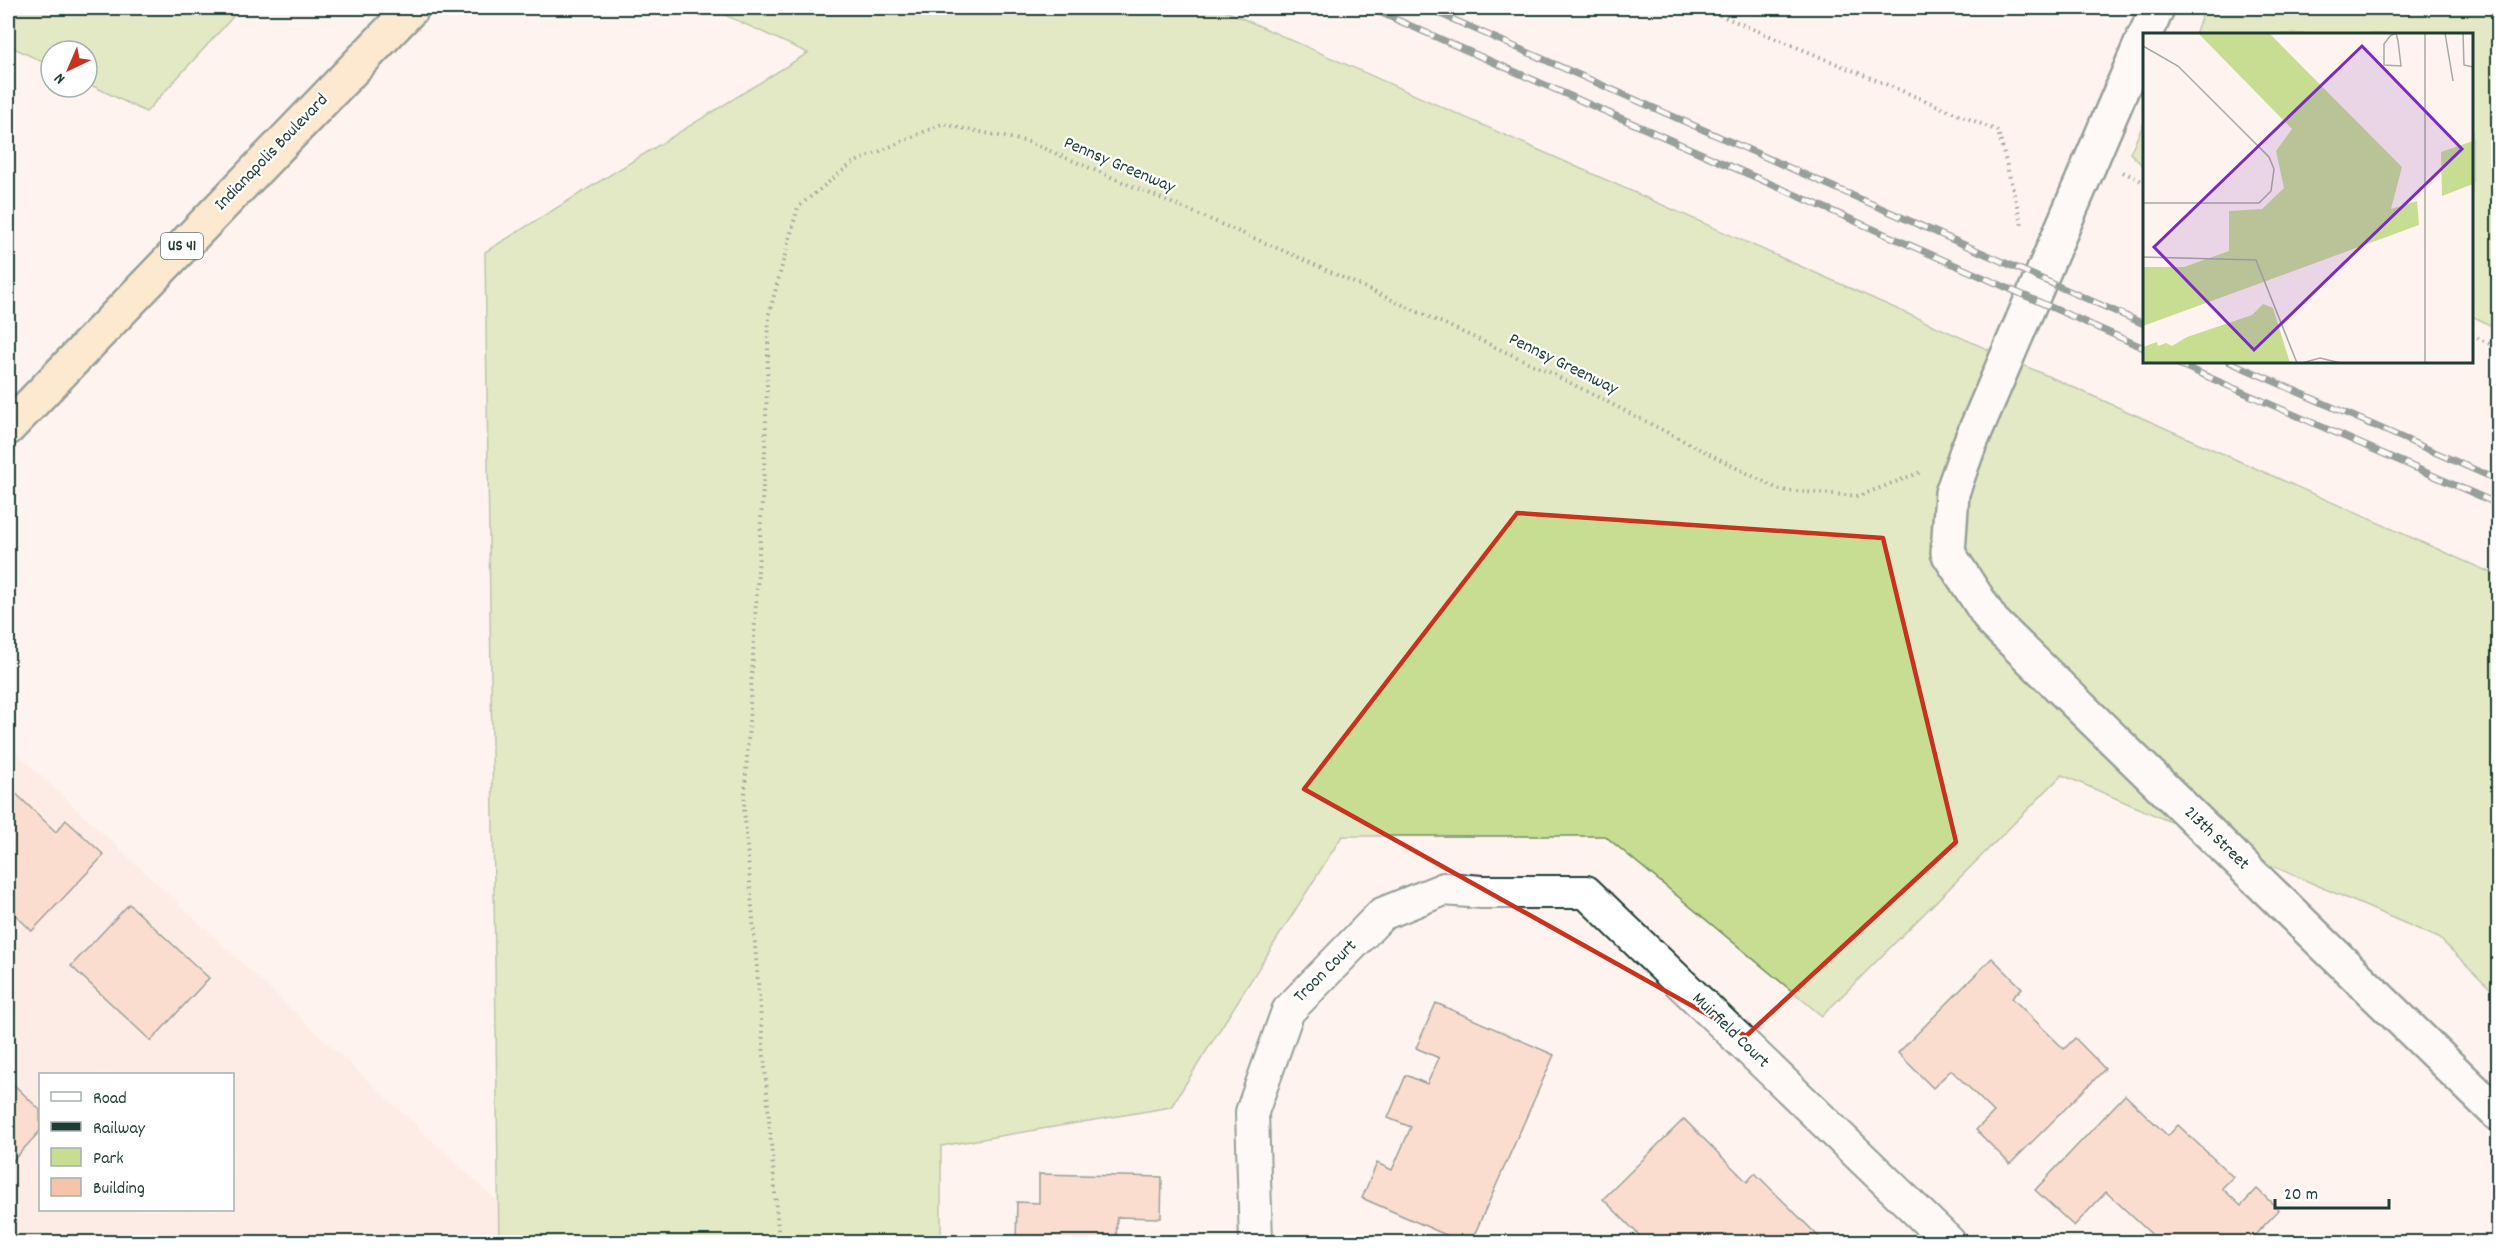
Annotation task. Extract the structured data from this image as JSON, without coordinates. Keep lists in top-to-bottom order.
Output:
{
  "streets": {
    "highway": ["Indianapolis Boulevard", "US 41"],
    "street": ["213th Street", "Troon Court", "Muirfield Court"],
    "path": ["Pennsy Greenway"]
  },
  "crossings": [
    ["Troon Court", "Muirfield Court"]
  ],
  "legend": [
    "Road",
    "Railway",
    "Park",
    "Building"
  ],
  "scale_bar": "20 m",
  "north": "bottom left"
}
